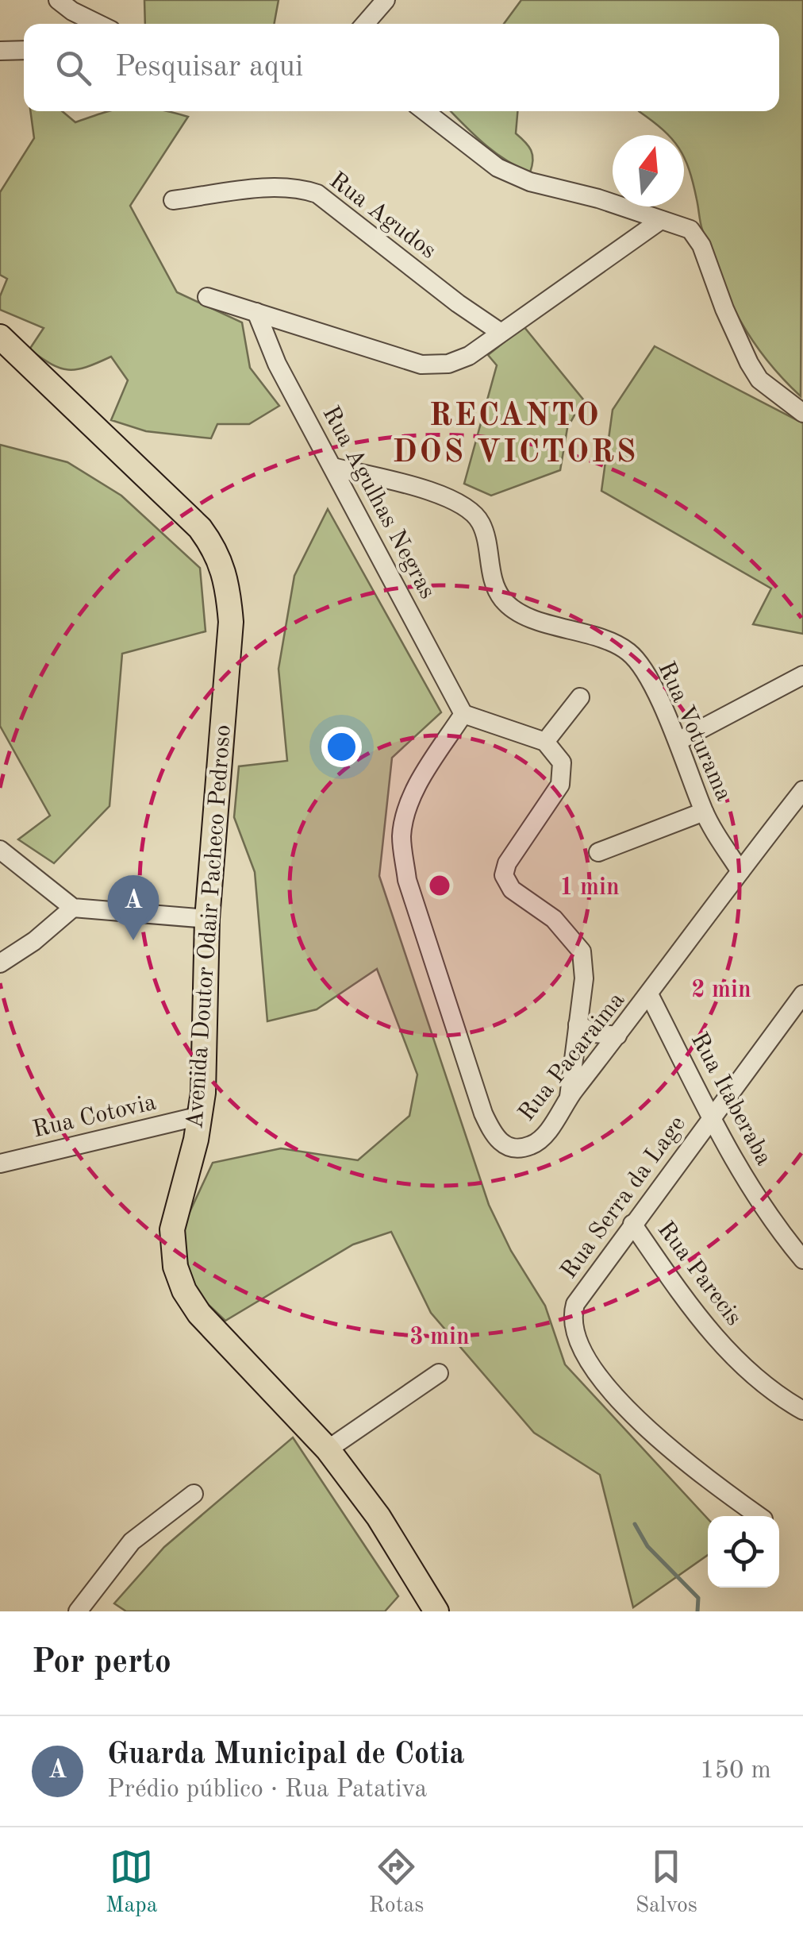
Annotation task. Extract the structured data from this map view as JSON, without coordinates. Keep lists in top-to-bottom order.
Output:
{
  "streets": {
    "main road": ["Avenida Doutor Odair Pacheco Pedroso"],
    "street": [
      "Rua Agudos",
      "Rua Agulhas Negras",
      "Rua Voturama",
      "Rua Pacaraima",
      "Rua Itaberaba",
      "Rua Cotovia",
      "Rua Serra da Lage",
      "Rua Parecis"
    ]
  },
  "crossings": [
    ["Rua Agulhas Negras", "Rua Voturama"],
    ["Rua Agulhas Negras", "Rua Pacaraima"],
    ["Rua Voturama", "Rua Pacaraima"],
    ["Avenida Doutor Odair Pacheco Pedroso", "Rua Cotovia"],
    ["Rua Pacaraima", "Rua Itaberaba"],
    ["Rua Itaberaba", "Rua Serra da Lage"],
    ["Rua Serra da Lage", "Rua Parecis"]
  ],
  "districts": ["RECANTO DOS VICTORS"],
  "north": "top",
  "page": {
    "search": "Pesquisar aqui",
    "pins": "A",
    "heading": "Por perto",
    "list": [
      {
        "mark": "A",
        "name": "Guarda Municipal de Cotia",
        "note": "Prédio público · Rua Patativa",
        "value": "150 m"
      }
    ],
    "nav": ["Mapa", "Rotas", "Salvos"]
  },
  "rings": ["1 min", "2 min", "3 min"]
}
